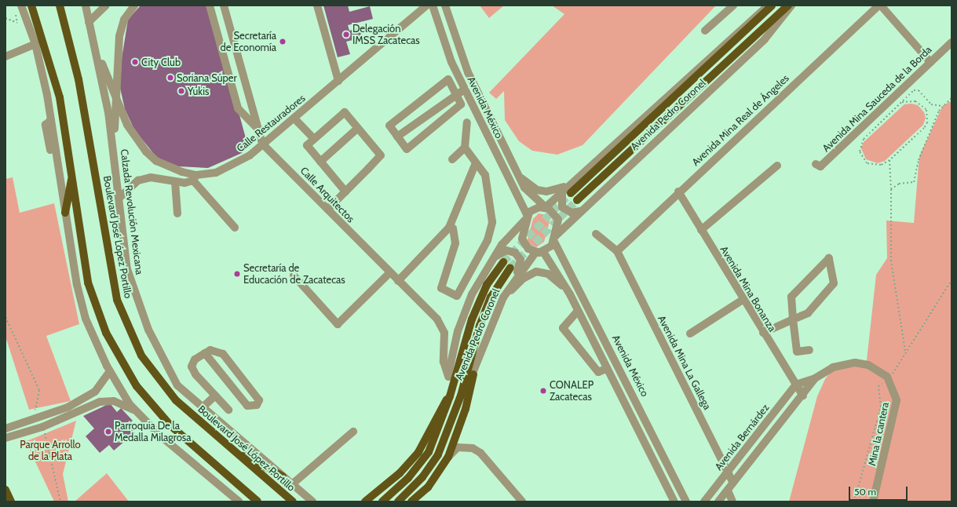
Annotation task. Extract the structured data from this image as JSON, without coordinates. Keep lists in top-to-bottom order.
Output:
{
  "streets": {
    "main road": ["Avenida Pedro Coronel", "Boulevard José López Portillo"],
    "street": [
      "Avenida Mina Sauceda de la Borda",
      "Avenida México",
      "Avenida Mina Real de Ángeles",
      "Calle Restauradores",
      "Calle Arquitectos",
      "Calzada Revolución Mexicana",
      "Avenida Mina Bonanza",
      "Avenida Mina La Gallega",
      "Mina la cantera",
      "Avenida Bernárdez"
    ]
  },
  "crossings": [
    ["Avenida México", "Avenida Pedro Coronel"],
    ["Avenida Pedro Coronel", "Calle Arquitectos"],
    ["Avenida Mina Real de Ángeles", "Avenida Mina Bonanza"],
    ["Avenida Mina Real de Ángeles", "Avenida Mina La Gallega"],
    ["Calle Restauradores", "Calle Arquitectos"],
    ["Calle Restauradores", "Calzada Revolución Mexicana"],
    ["Avenida Mina Bonanza", "Avenida Bernárdez"],
    ["Avenida Mina La Gallega", "Avenida Bernárdez"]
  ],
  "parks": ["Parque Arrollo de la Plata"],
  "places": [
    "Delegación IMSS Zacatecas",
    "Secretaría de Economía",
    "City Club",
    "Soriana Súper",
    "Yukis",
    "Secretaría de Educación de Zacatecas",
    "CONALEP Zacatecas",
    "Parroquia De la Medalla Milagrosa"
  ],
  "scale_bar": "50 m"
}
